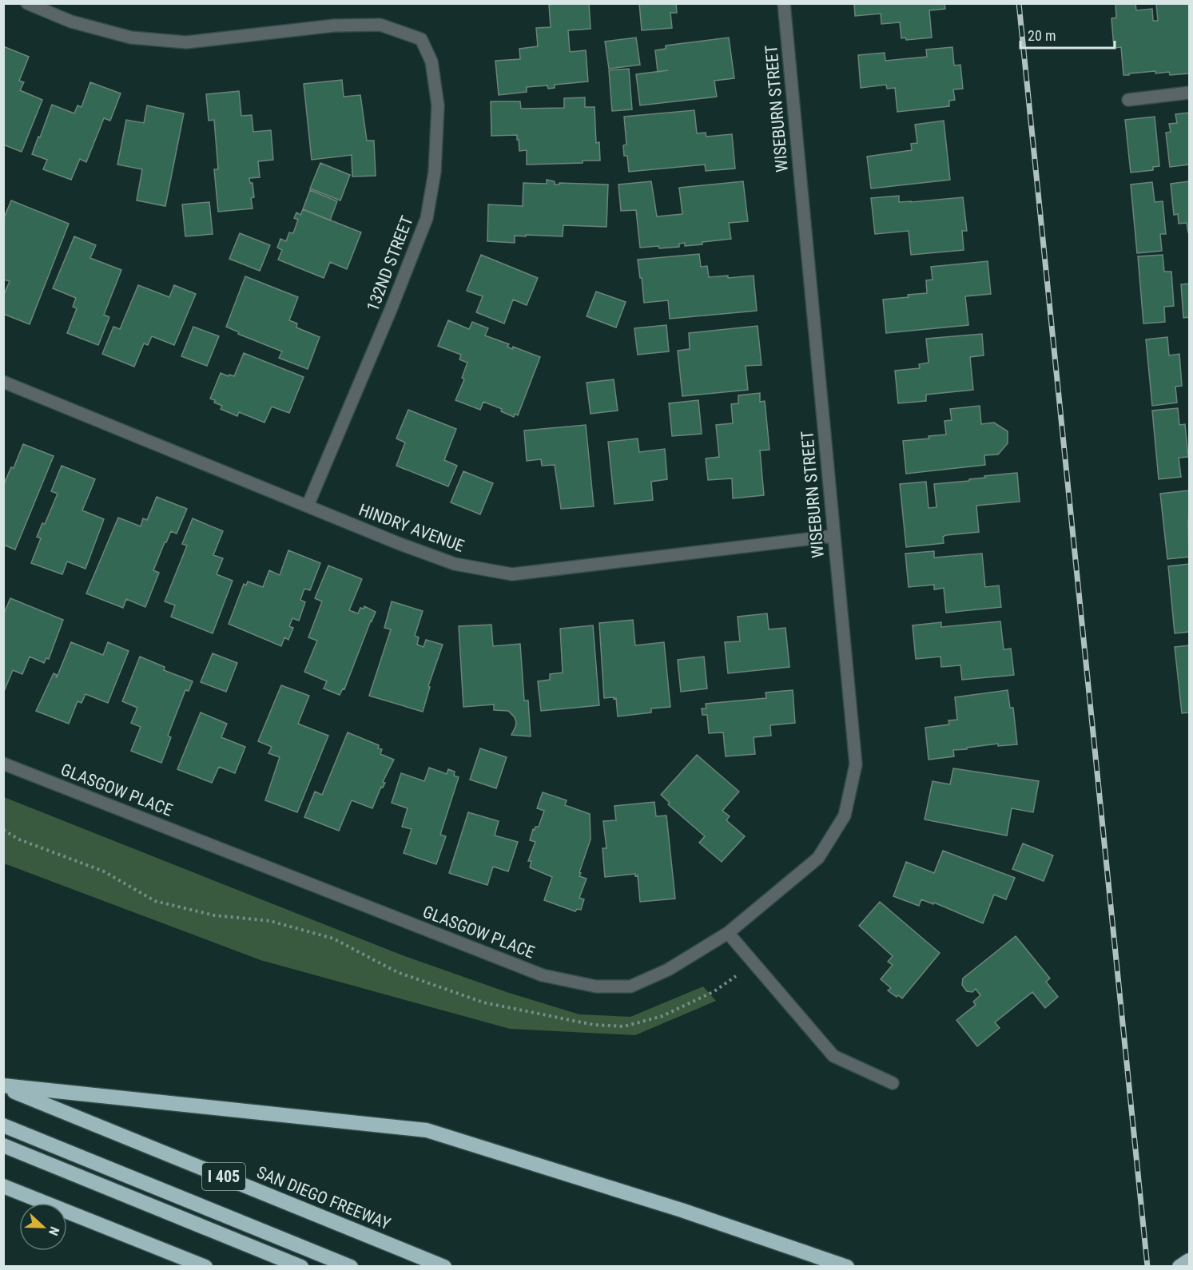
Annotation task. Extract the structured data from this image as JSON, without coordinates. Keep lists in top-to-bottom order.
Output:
{
  "streets": {
    "highway": ["I 405", "SAN DIEGO FREEWAY"],
    "street": [
      "WISEBURN STREET",
      "132ND STREET",
      "HINDRY AVENUE",
      "GLASGOW PLACE"
    ]
  },
  "crossings": [
    ["WISEBURN STREET", "HINDRY AVENUE"],
    ["WISEBURN STREET", "GLASGOW PLACE"],
    ["132ND STREET", "HINDRY AVENUE"]
  ],
  "scale_bar": "20 m",
  "north": "right"
}
